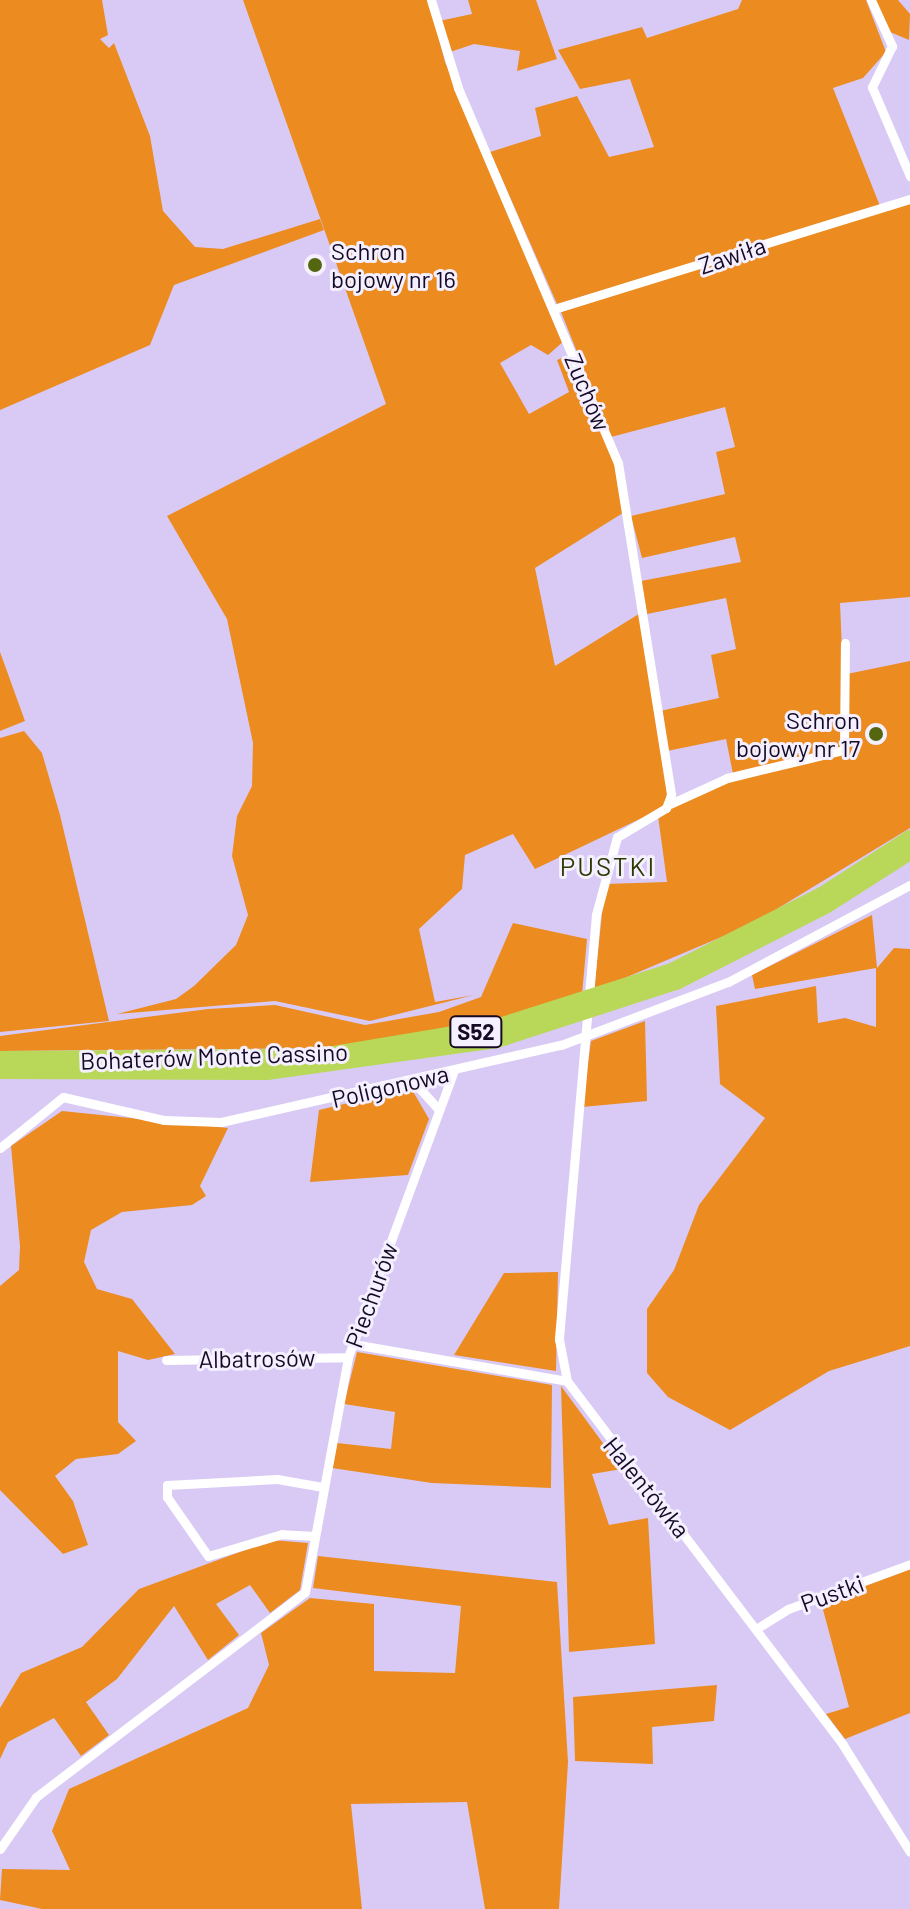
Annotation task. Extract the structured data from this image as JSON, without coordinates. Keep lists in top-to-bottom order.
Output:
{
  "streets": {
    "highway": ["S52", "Bohaterów Monte Cassino"],
    "street": [
      "Zawiła",
      "Zuchów",
      "Poligonowa",
      "Piechurów",
      "Albatrosów",
      "Halentówka",
      "Pustki"
    ]
  },
  "crossings": [
    ["Zawiła", "Zuchów"],
    ["Zuchów", "Halentówka"],
    ["Poligonowa", "Piechurów"],
    ["Piechurów", "Albatrosów"],
    ["Halentówka", "Pustki"]
  ],
  "districts": ["PUSTKI"],
  "places": ["Schron bojowy nr 16", "Schron bojowy nr 17"]
}
